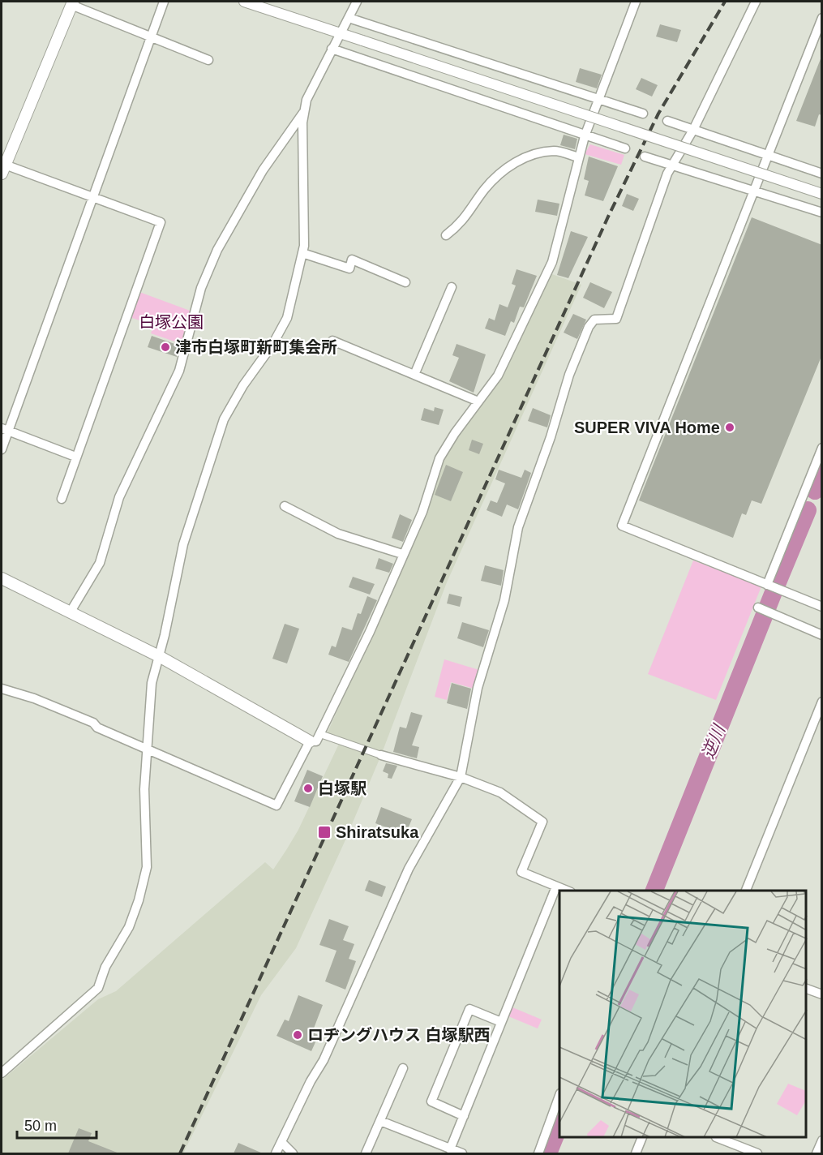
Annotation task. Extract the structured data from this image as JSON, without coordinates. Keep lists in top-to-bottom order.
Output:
{
  "water": ["逆川"],
  "parks": ["白塚公園"],
  "places": {
    "other": [
      "津市白塚町新町集会所",
      "SUPER VIVA Home",
      "白塚駅",
      "ロヂングハウス 白塚駅西"
    ],
    "transit": ["Shiratsuka"]
  },
  "scale_bar": "50 m"
}
